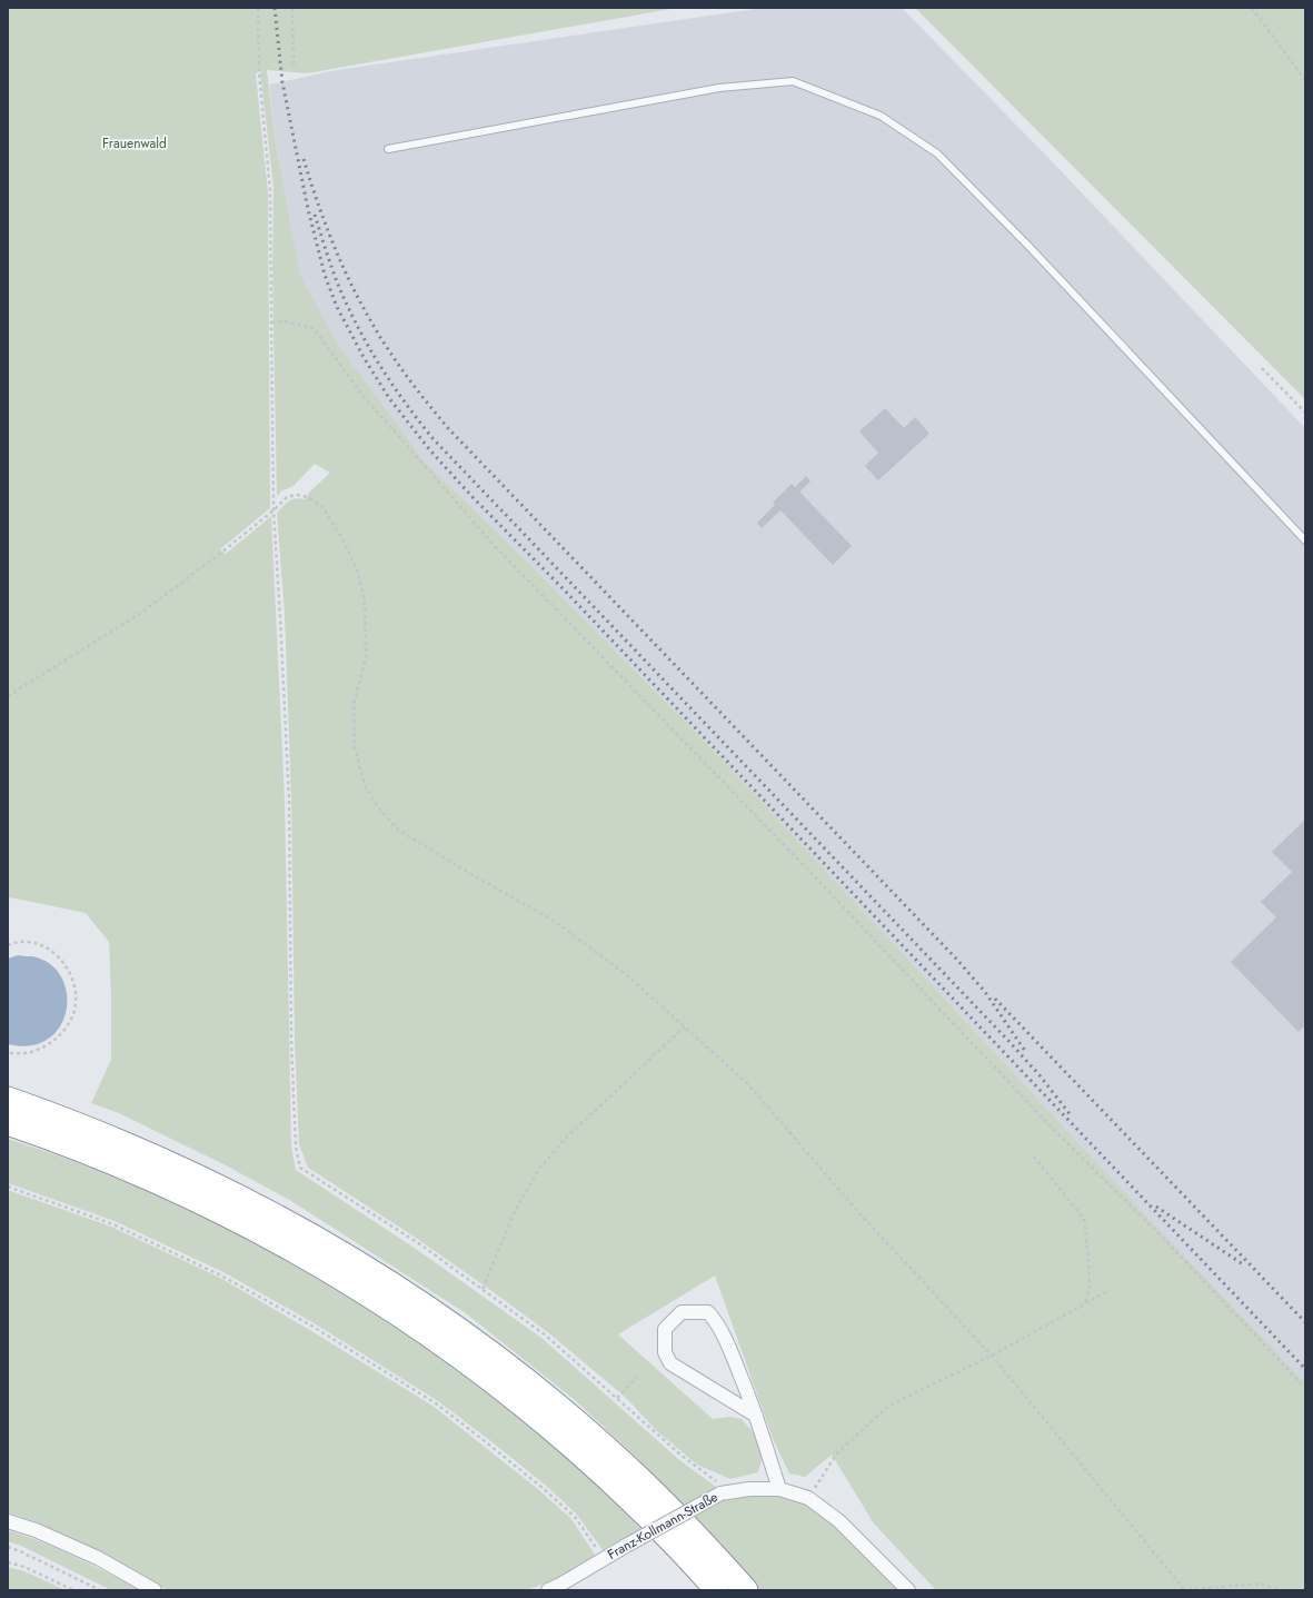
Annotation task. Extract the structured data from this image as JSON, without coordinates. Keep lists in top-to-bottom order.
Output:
{
  "streets": {
    "street": ["Franz-Kollmann-Straße"]
  },
  "parks": ["Frauenwald"]
}
